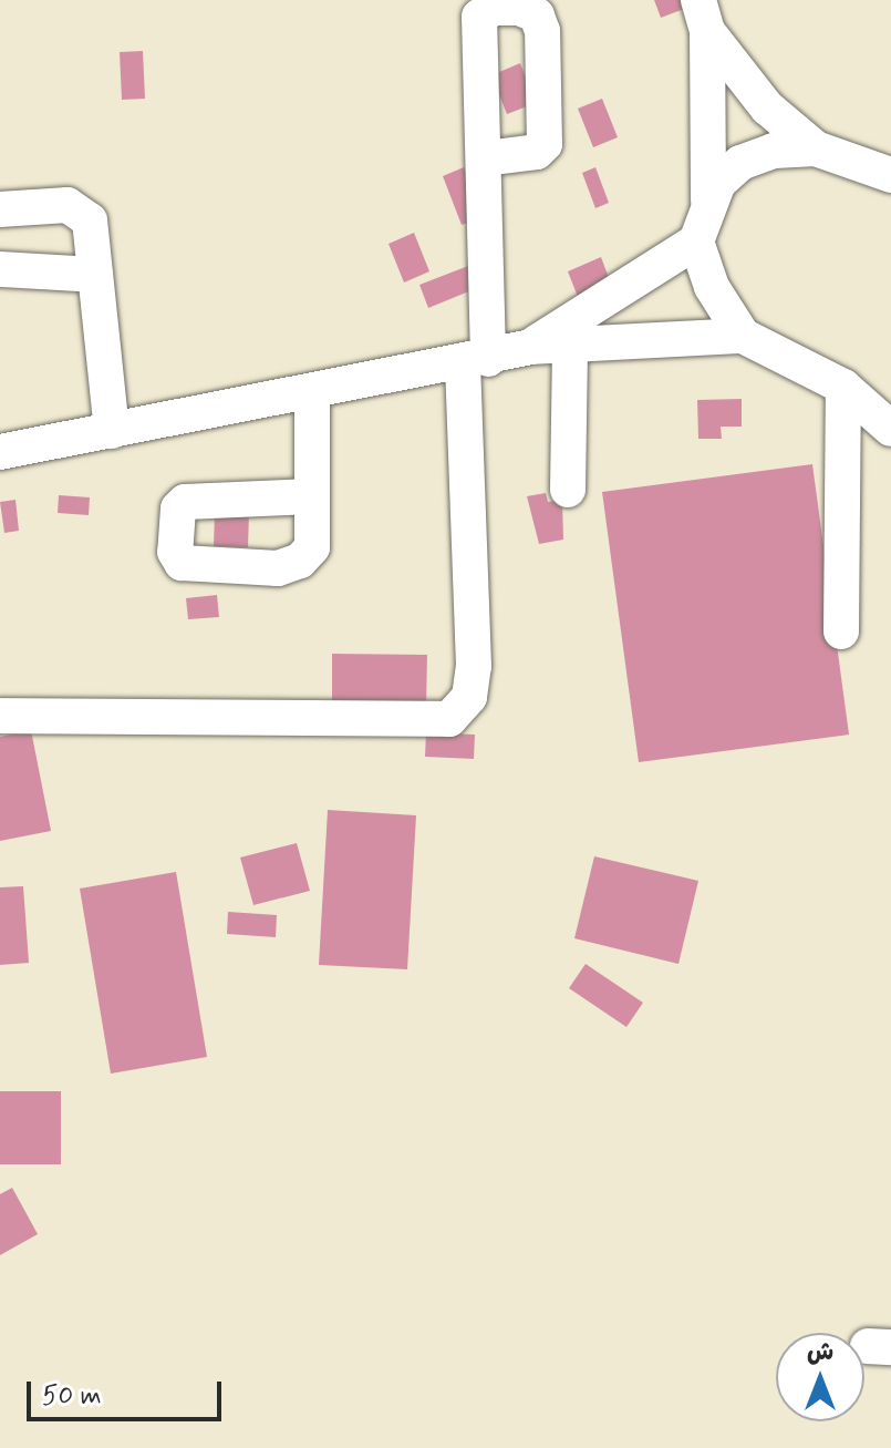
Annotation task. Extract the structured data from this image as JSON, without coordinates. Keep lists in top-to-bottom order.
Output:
{
  "scale_bar": "50 m",
  "north": "top"
}
